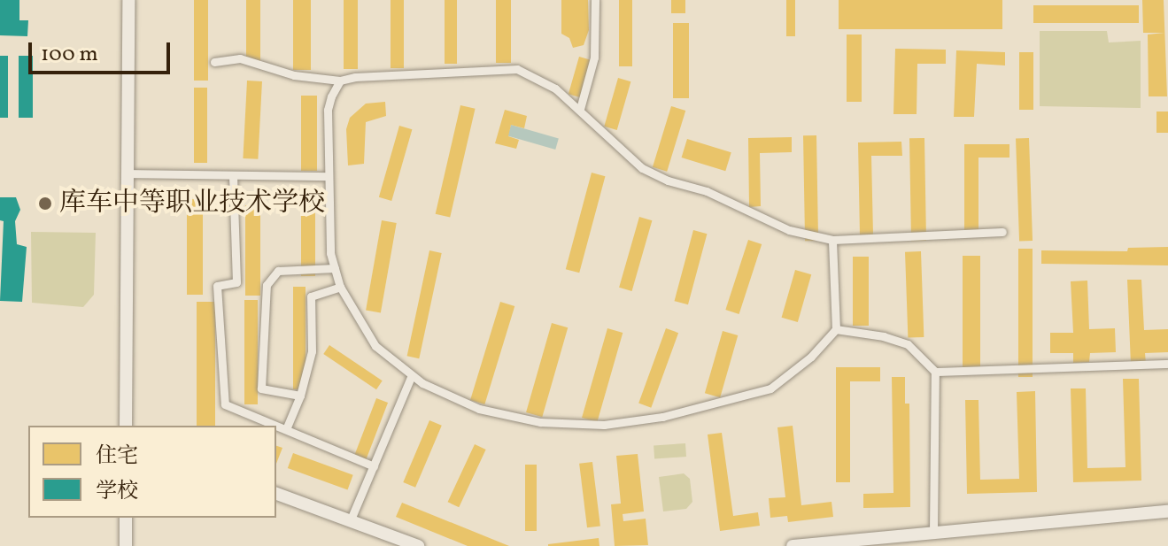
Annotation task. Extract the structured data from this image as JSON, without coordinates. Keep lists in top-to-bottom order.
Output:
{
  "places": ["库车中等职业技术学校"],
  "legend": ["住宅", "学校"],
  "scale_bar": "100 m"
}
